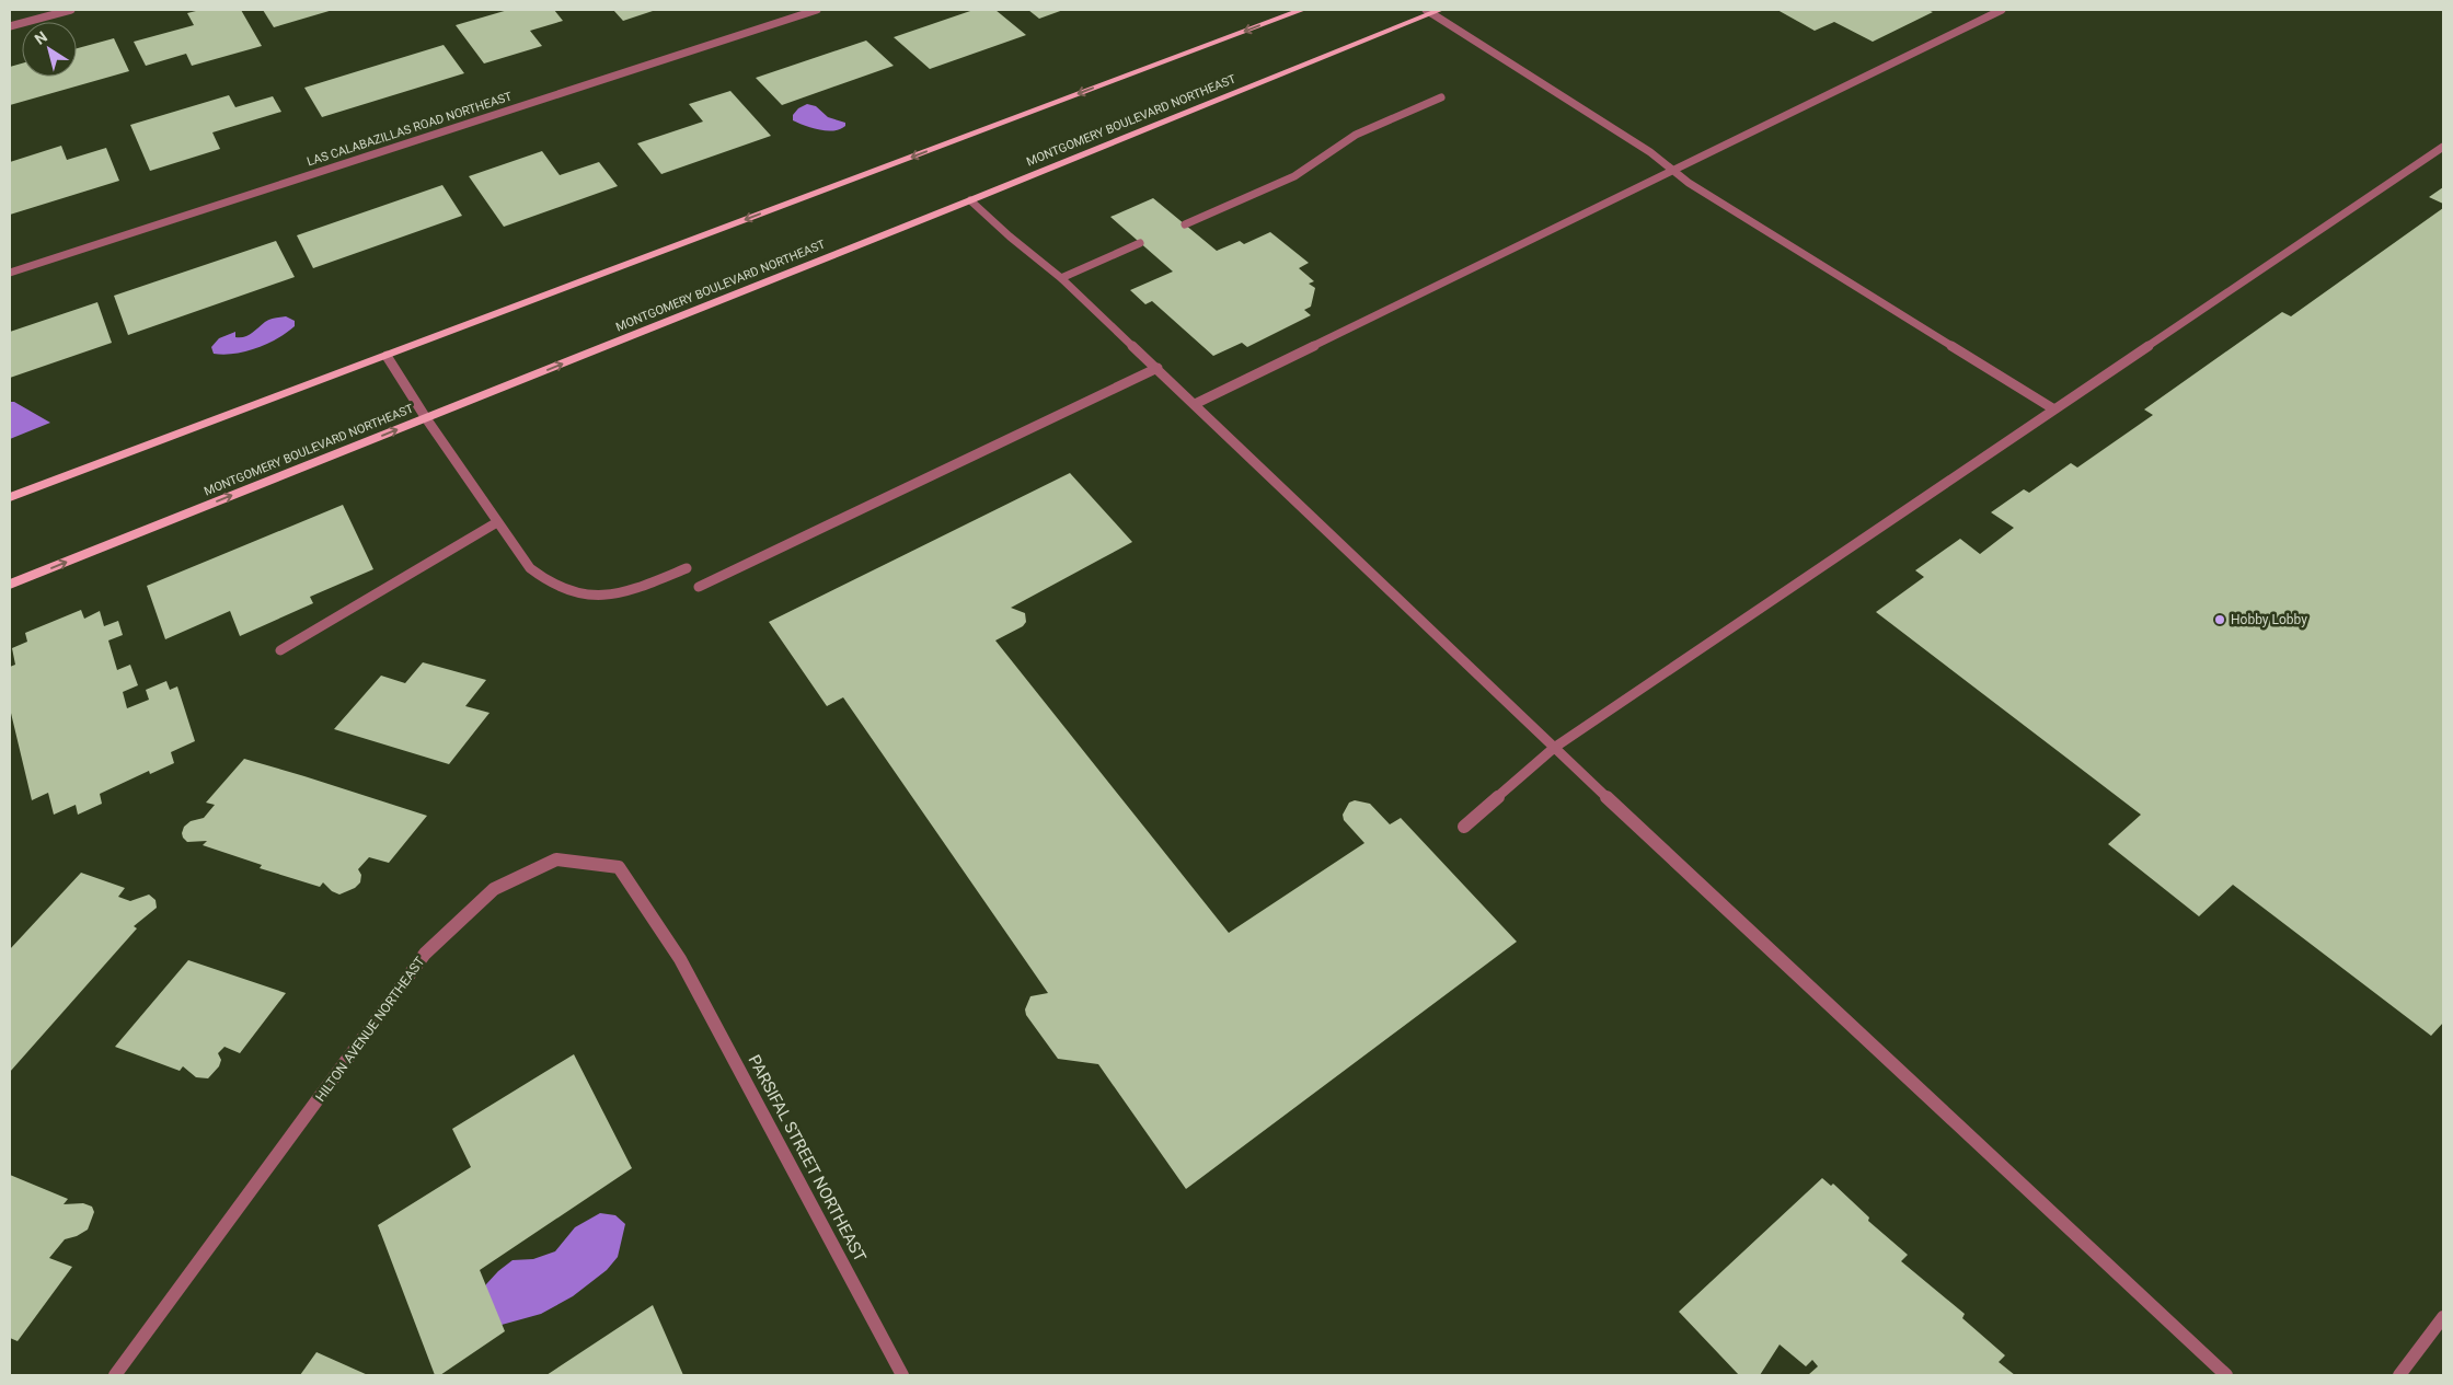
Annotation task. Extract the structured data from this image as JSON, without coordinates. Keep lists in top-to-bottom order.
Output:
{
  "streets": {
    "main road": ["MONTGOMERY BOULEVARD NORTHEAST"],
    "street": ["LAS CALABAZILLAS ROAD NORTHEAST", "HILTON AVENUE NORTHEAST", "PARSIFAL STREET NORTHEAST"]
  },
  "crossings": [
    ["HILTON AVENUE NORTHEAST", "PARSIFAL STREET NORTHEAST"]
  ],
  "places": ["Hobby Lobby"],
  "north": "top left"
}
